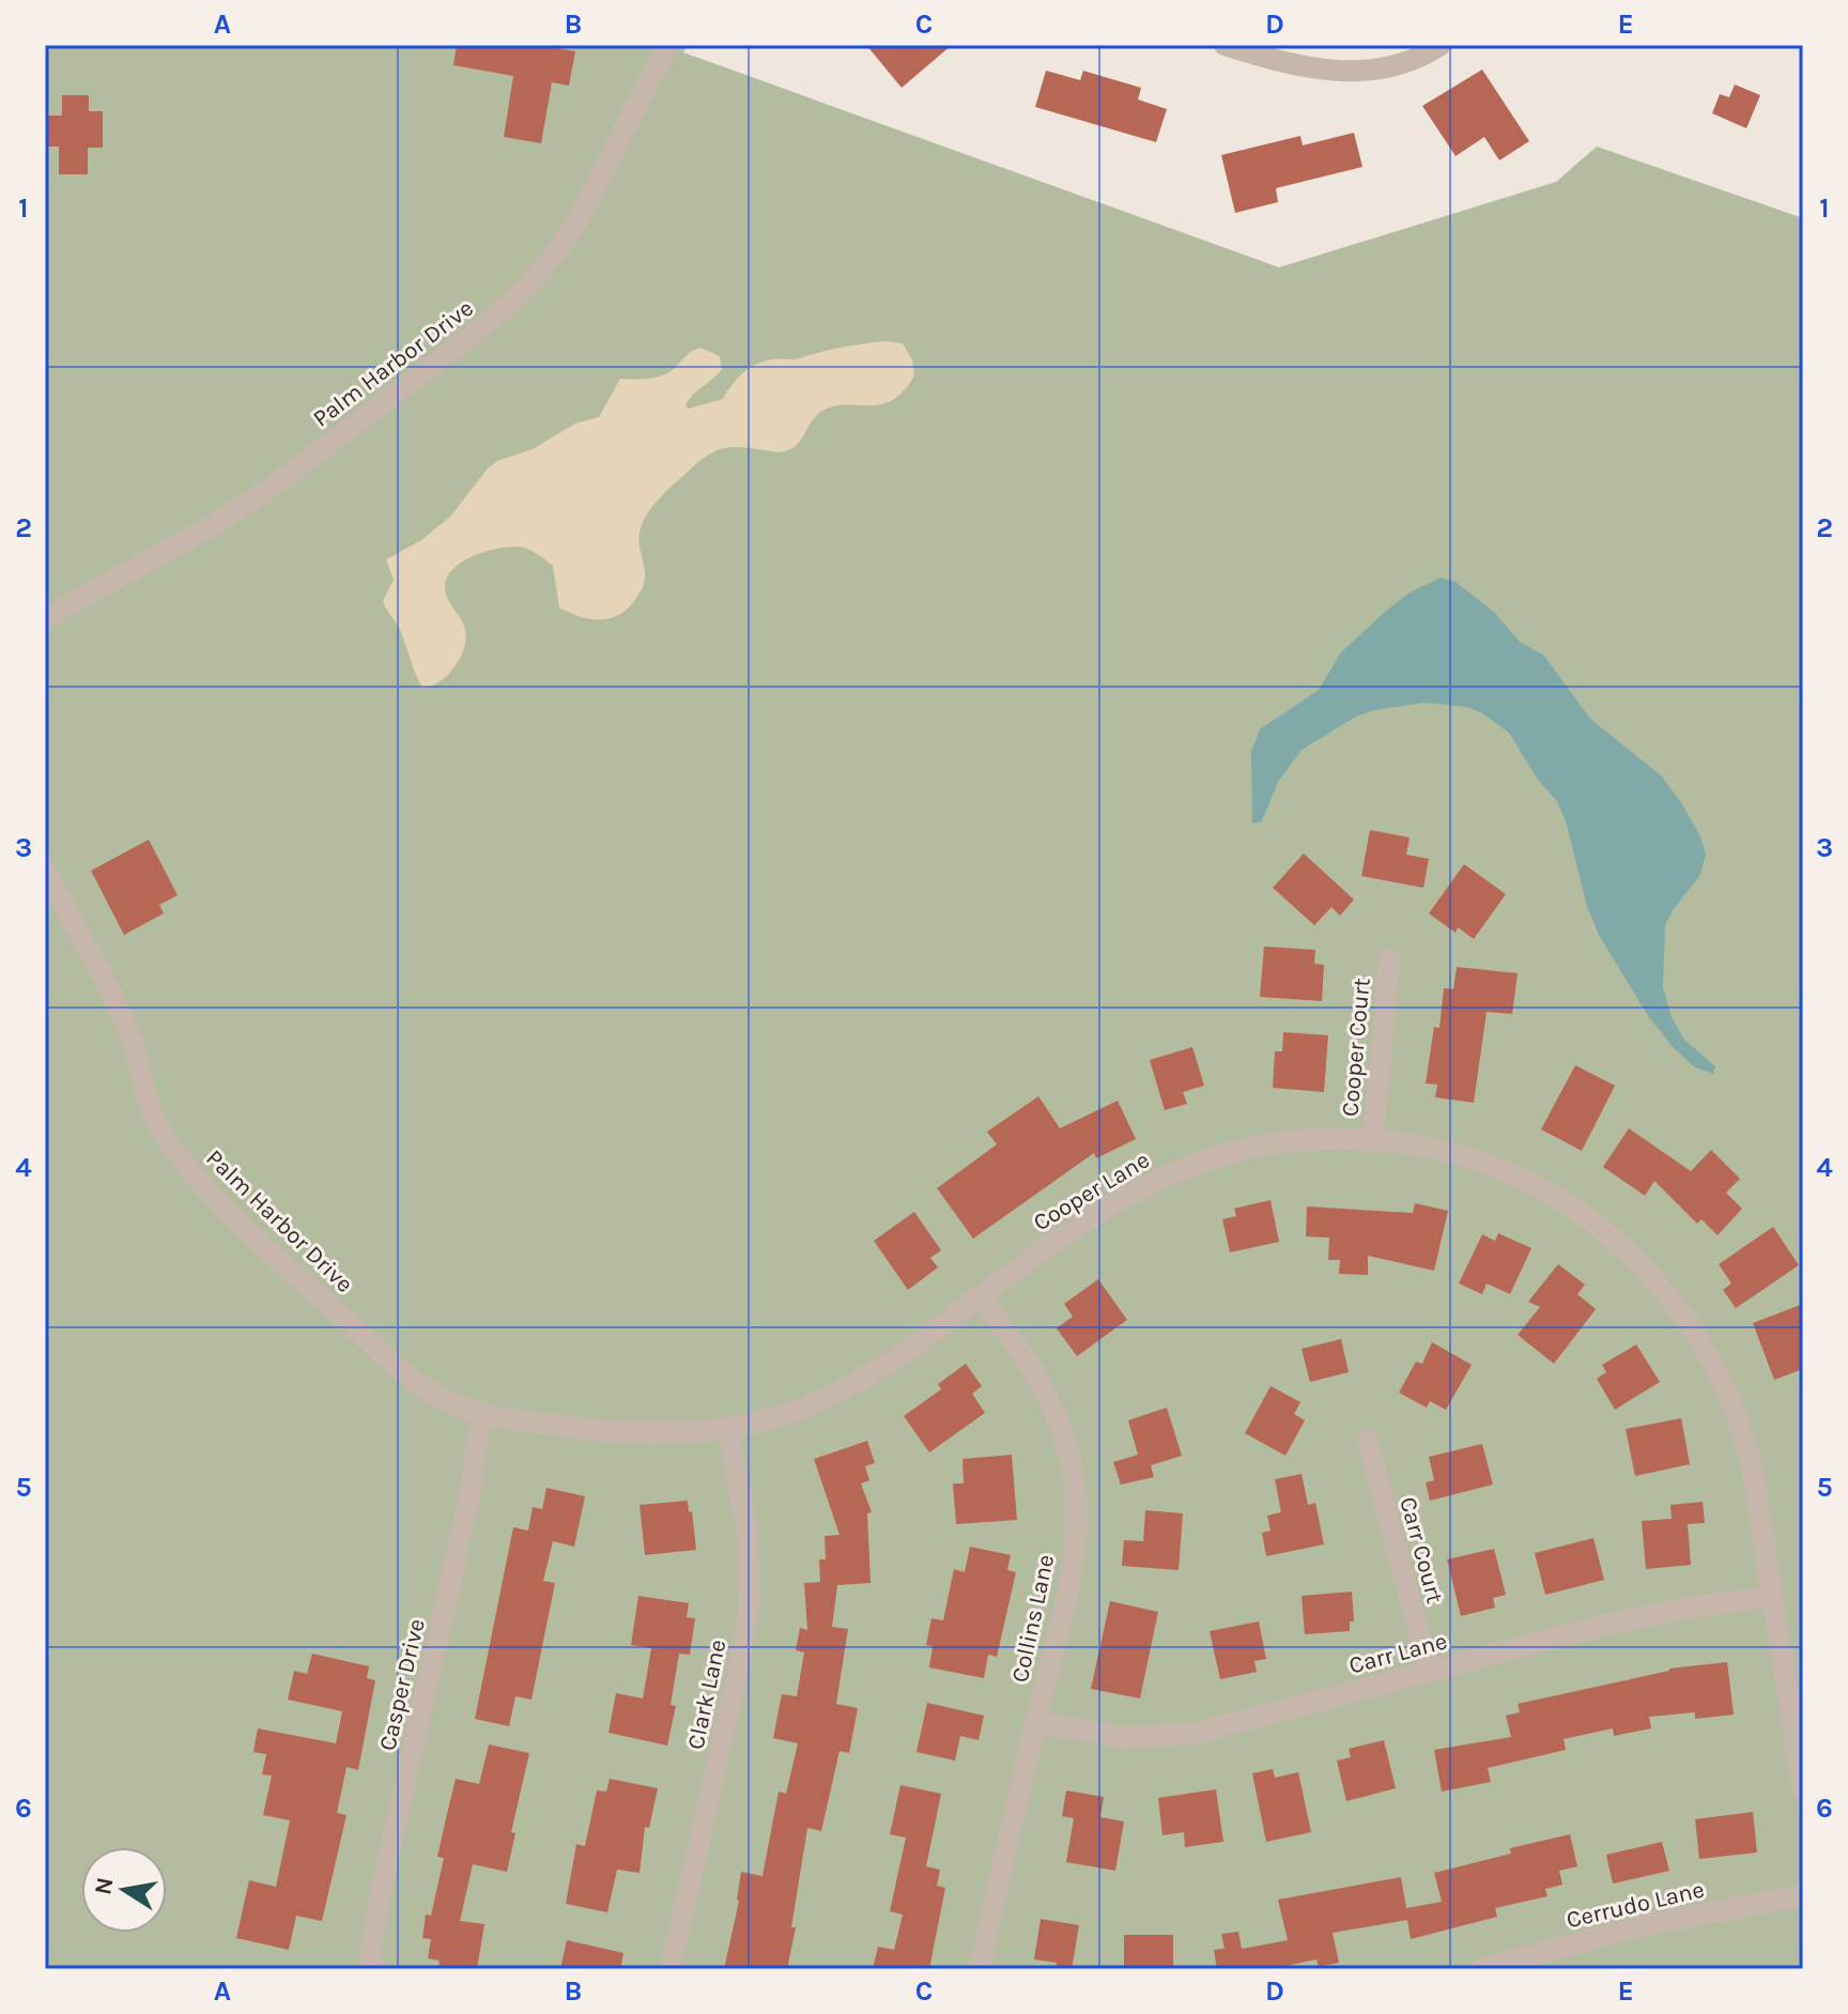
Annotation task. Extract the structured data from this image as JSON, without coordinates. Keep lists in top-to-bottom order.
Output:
{
  "streets": {
    "street": [
      "Palm Harbor Drive",
      "Cooper Court",
      "Cooper Lane",
      "Carr Court",
      "Collins Lane",
      "Carr Lane",
      "Casper Drive",
      "Clark Lane",
      "Cerrudo Lane"
    ]
  },
  "crossings": [
    ["Palm Harbor Drive", "Cooper Lane"],
    ["Palm Harbor Drive", "Casper Drive"],
    ["Cooper Court", "Cooper Lane"],
    ["Cooper Lane", "Collins Lane"],
    ["Cooper Lane", "Carr Lane"],
    ["Cooper Lane", "Casper Drive"],
    ["Cooper Lane", "Clark Lane"],
    ["Carr Court", "Carr Lane"],
    ["Collins Lane", "Carr Lane"]
  ],
  "north": "left",
  "grid": {
    "columns": [
      "A",
      "B",
      "C",
      "D",
      "E"
    ],
    "rows": [
      "1",
      "2",
      "3",
      "4",
      "5",
      "6"
    ]
  }
}
